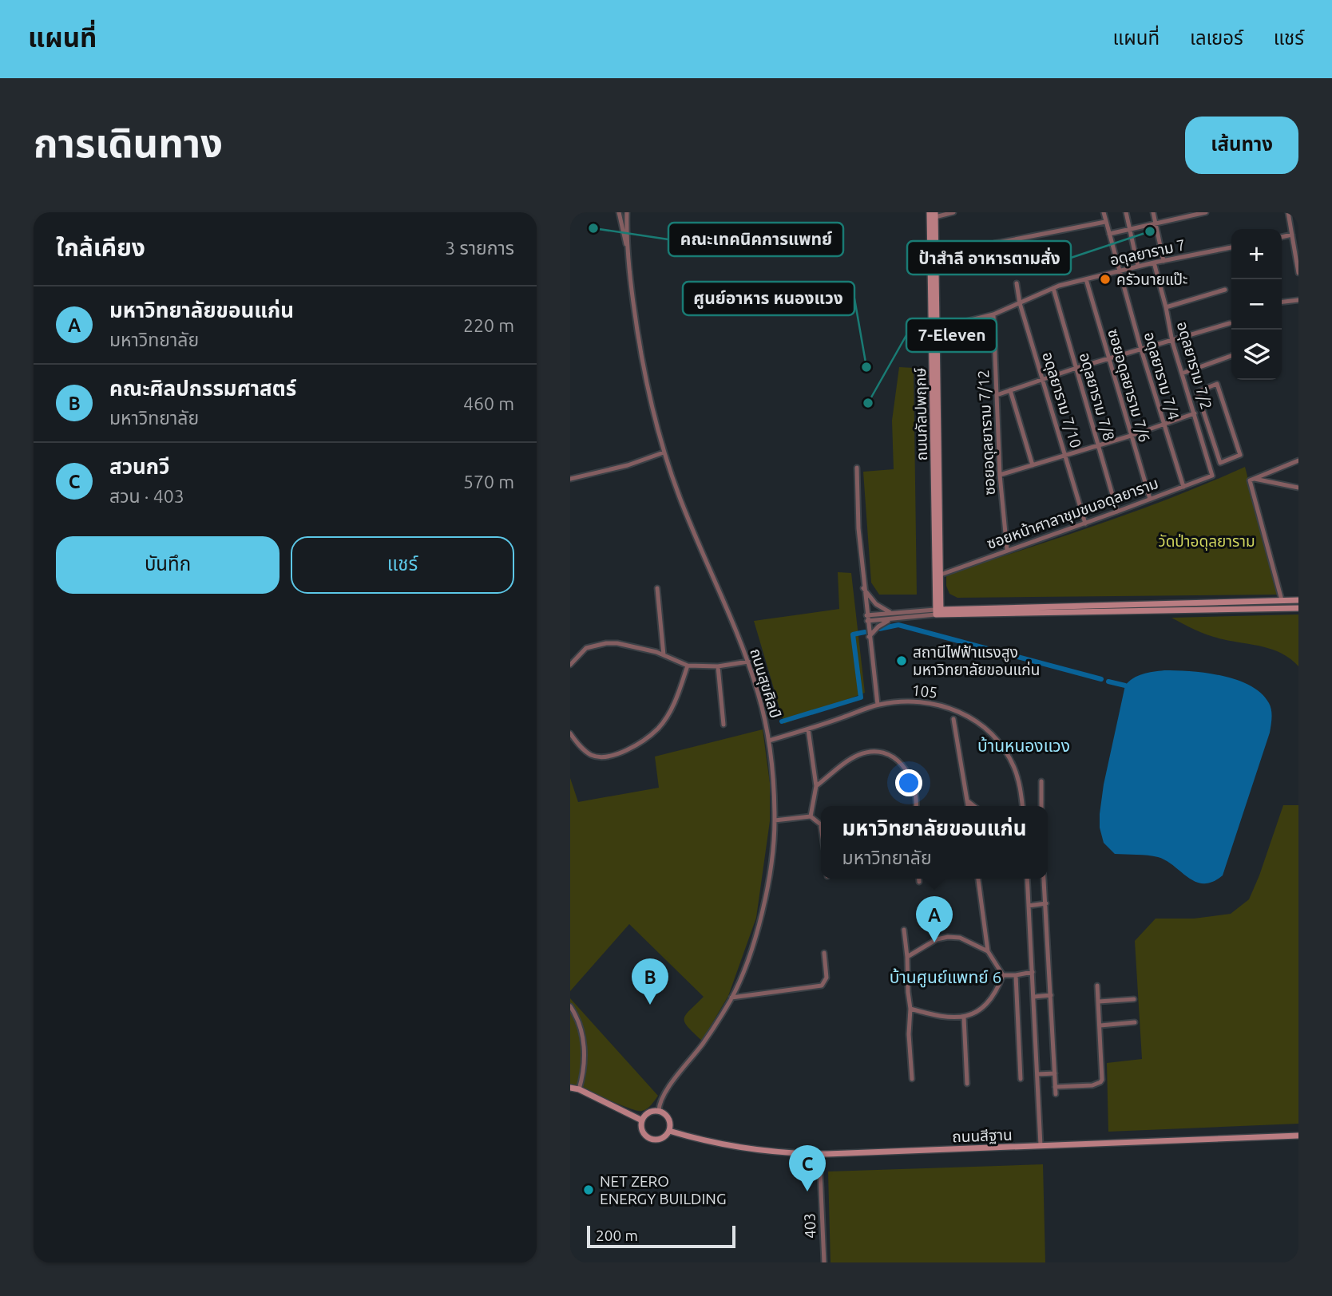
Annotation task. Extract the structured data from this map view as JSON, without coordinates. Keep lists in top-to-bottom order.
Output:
{
  "streets": {
    "main road": ["ถนนกัลปพฤกษ์", "ถนนสีฐาน"],
    "street": [
      "อดุลยาราม 7",
      "อดุลยาราม 7/2",
      "อดุลยาราม 7/4",
      "ซอยอดุลยาราม 7/6",
      "อดุลยาราม 7/8",
      "อดุลยาราม 7/10",
      "ซอยอดุลยาราม 7/12",
      "ซอยหน้าศาลาชุมชนอดุลยาราม",
      "ถนนสุขศิลป์",
      "105",
      "403"
    ]
  },
  "crossings": [
    ["อดุลยาราม 7", "อดุลยาราม 7/2"],
    ["อดุลยาราม 7", "อดุลยาราม 7/4"],
    ["อดุลยาราม 7", "ซอยอดุลยาราม 7/6"],
    ["อดุลยาราม 7", "อดุลยาราม 7/8"],
    ["อดุลยาราม 7", "อดุลยาราม 7/10"],
    ["อดุลยาราม 7", "ถนนกัลปพฤกษ์"],
    ["อดุลยาราม 7", "ซอยอดุลยาราม 7/12"],
    ["อดุลยาราม 7/2", "ซอยหน้าศาลาชุมชนอดุลยาราม"],
    ["อดุลยาราม 7/4", "ซอยหน้าศาลาชุมชนอดุลยาราม"],
    ["ซอยอดุลยาราม 7/6", "ซอยหน้าศาลาชุมชนอดุลยาราม"],
    ["อดุลยาราม 7/8", "ซอยหน้าศาลาชุมชนอดุลยาราม"],
    ["อดุลยาราม 7/10", "ซอยหน้าศาลาชุมชนอดุลยาราม"],
    ["ถนนกัลปพฤกษ์", "ซอยหน้าศาลาชุมชนอดุลยาราม"],
    ["ซอยอดุลยาราม 7/12", "ซอยหน้าศาลาชุมชนอดุลยาราม"],
    ["ถนนสุขศิลป์", "105"],
    ["ถนนสุขศิลป์", "ถนนสีฐาน"],
    ["ถนนสีฐาน", "403"]
  ],
  "districts": ["บ้านหนองแวง", "บ้านศูนย์แพทย์ 6"],
  "parks": ["วัดป่าอดุลยาราม"],
  "places": [
    "คณะเทคนิคการแพทย์",
    "ป้าสำลี อาหารตามสั่ง",
    "ครัวนายแป๊ะ",
    "ศูนย์อาหาร หนองแวง",
    "7-Eleven",
    "สถานีไฟฟ้าแรงสูง มหาวิทยาลัยขอนแก่น",
    "NET ZERO ENERGY BUILDING"
  ],
  "scale_bar": "200 m",
  "page": {
    "header": "แผนที่",
    "nav": ["แผนที่", "เลเยอร์", "แชร์"],
    "title": "การเดินทาง",
    "buttons": [
      "เส้นทาง",
      ["บันทึก", "แชร์"]
    ],
    "heading": ["ใกล้เคียง", "3 รายการ"],
    "map_buttons": ["+", "−"],
    "list": [
      {
        "mark": "A",
        "name": "มหาวิทยาลัยขอนแก่น",
        "note": "มหาวิทยาลัย",
        "value": "220 m"
      },
      {
        "mark": "B",
        "name": "คณะศิลปกรรมศาสตร์",
        "note": "มหาวิทยาลัย",
        "value": "460 m"
      },
      {
        "mark": "C",
        "name": "สวนกวี",
        "note": "สวน · 403",
        "value": "570 m"
      }
    ],
    "popup": ["มหาวิทยาลัยขอนแก่น", "มหาวิทยาลัย"],
    "pins": ["A", "B", "C"],
    "scale": "200 m"
  }
}
